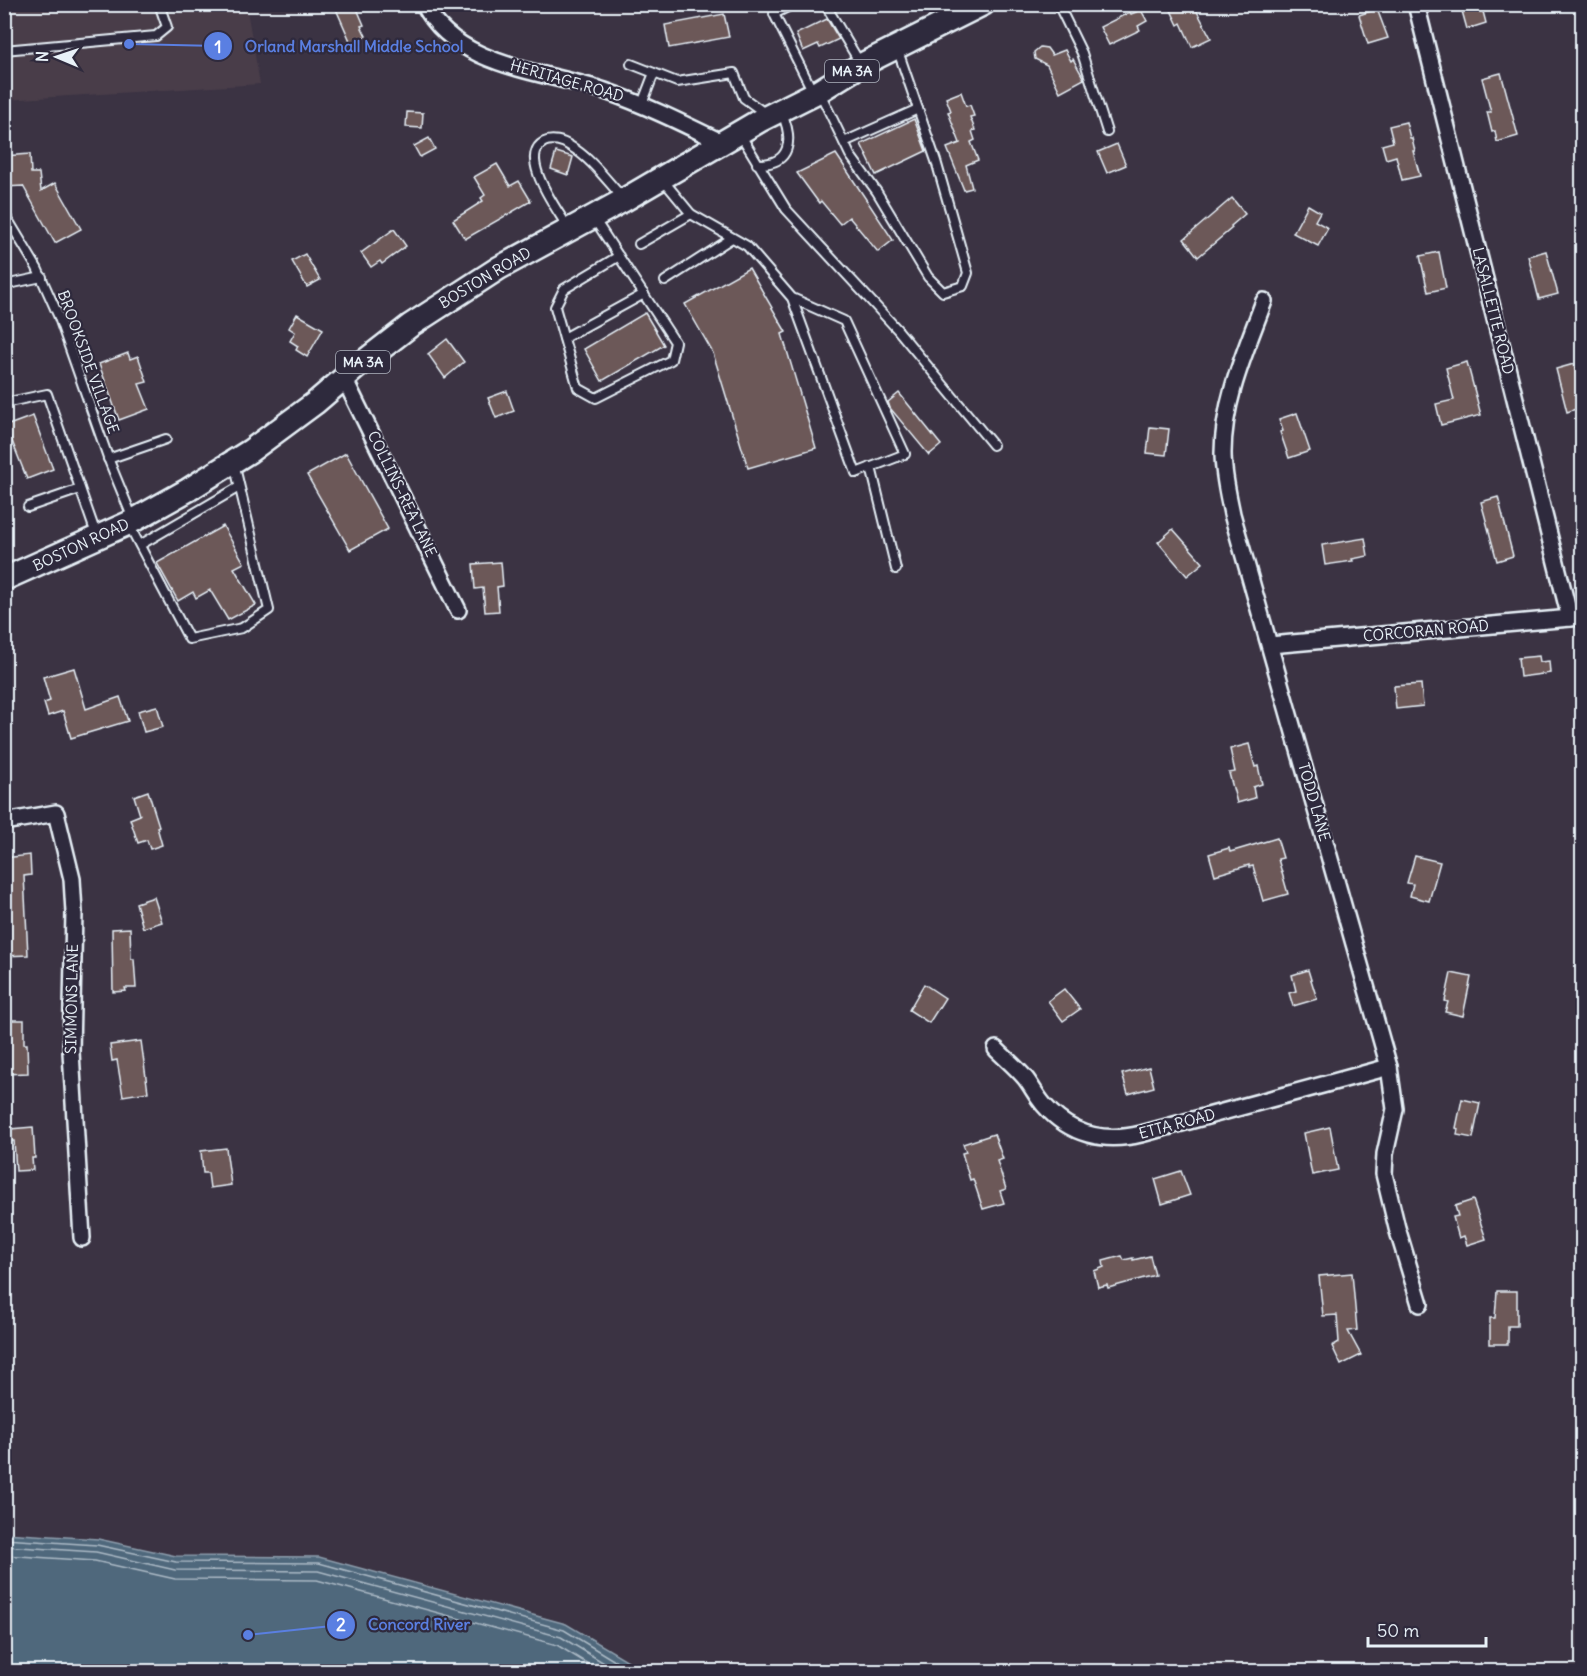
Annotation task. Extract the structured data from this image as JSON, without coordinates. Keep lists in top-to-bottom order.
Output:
{
  "streets": {
    "main road": ["MA 3A", "BOSTON ROAD"],
    "street": [
      "HERITAGE ROAD",
      "LASALLETTE ROAD",
      "COLLINS-REA LANE",
      "CORCORAN ROAD",
      "TODD LANE",
      "SIMMONS LANE",
      "ETTA ROAD"
    ],
    "lane": ["BROOKSIDE VILLAGE"]
  },
  "crossings": [
    ["HERITAGE ROAD", "BOSTON ROAD"],
    ["BOSTON ROAD", "BROOKSIDE VILLAGE"],
    ["BOSTON ROAD", "COLLINS-REA LANE"],
    ["LASALLETTE ROAD", "CORCORAN ROAD"],
    ["CORCORAN ROAD", "TODD LANE"],
    ["TODD LANE", "ETTA ROAD"]
  ],
  "places": ["Orland Marshall Middle School", "Concord River"],
  "scale_bar": "50 m",
  "north": "left"
}
